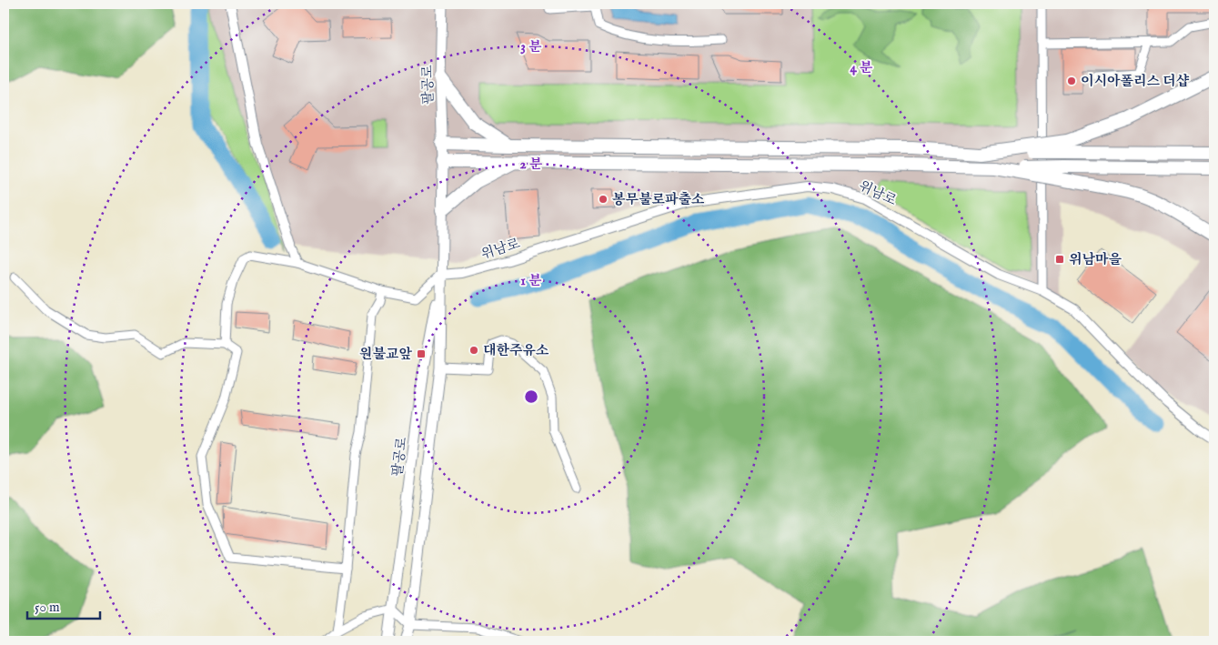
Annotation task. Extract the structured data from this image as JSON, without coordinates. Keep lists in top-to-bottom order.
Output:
{
  "streets": {
    "main road": ["팔공로"],
    "street": ["위남로"]
  },
  "crossings": [
    ["팔공로", "위남로"]
  ],
  "places": {
    "other": ["이시아폴리스 더샵", "봉무불로파출소", "대한주유소"],
    "transit": ["위남마을", "원불교앞"]
  },
  "scale_bar": "50 m",
  "rings": [
    "3 분",
    "4 분",
    "2 분",
    "1 분"
  ]
}
